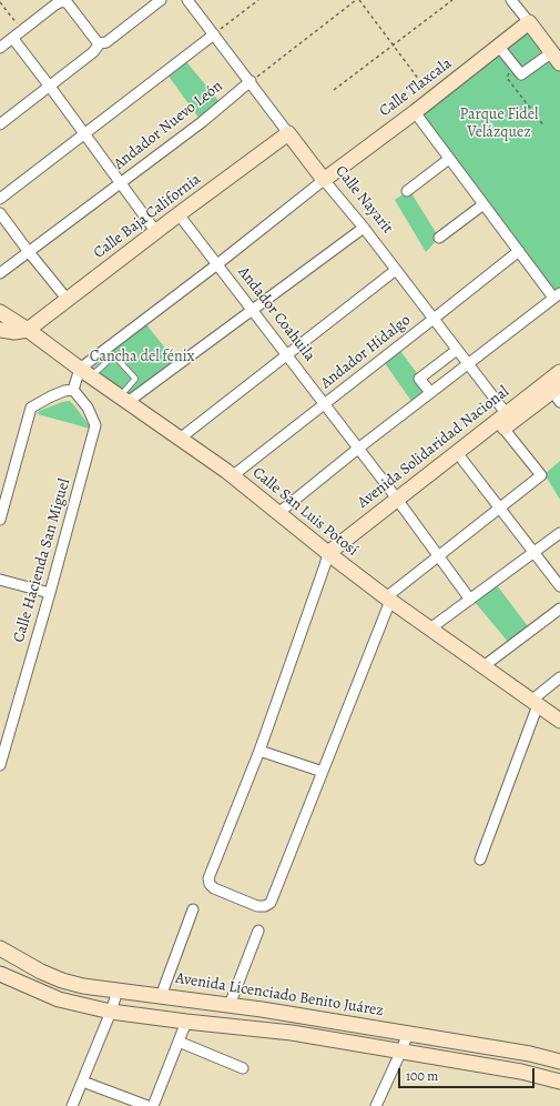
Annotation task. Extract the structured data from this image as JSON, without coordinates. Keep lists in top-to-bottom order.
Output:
{
  "streets": {
    "main road": [
      "Calle Tlaxcala",
      "Calle Nayarit",
      "Calle Baja California",
      "Avenida Solidaridad Nacional",
      "Calle San Luis Potosí",
      "Avenida Licenciado Benito Juárez"
    ],
    "street": [
      "Andador Nuevo León",
      "Andador Coahuila",
      "Andador Hidalgo",
      "Calle Hacienda San Miguel"
    ]
  },
  "crossings": [
    ["Calle Tlaxcala", "Calle Nayarit"],
    ["Andador Nuevo León", "Calle Nayarit"],
    ["Calle Nayarit", "Calle Baja California"],
    ["Calle Nayarit", "Andador Hidalgo"],
    ["Calle Nayarit", "Avenida Solidaridad Nacional"],
    ["Calle Baja California", "Andador Coahuila"],
    ["Calle Baja California", "Calle San Luis Potosí"],
    ["Andador Coahuila", "Andador Hidalgo"],
    ["Andador Coahuila", "Avenida Solidaridad Nacional"],
    ["Andador Hidalgo", "Calle San Luis Potosí"],
    ["Avenida Solidaridad Nacional", "Calle San Luis Potosí"]
  ],
  "parks": ["Parque Fidel Velázquez", "Cancha del fénix"],
  "scale_bar": "100 m"
}
